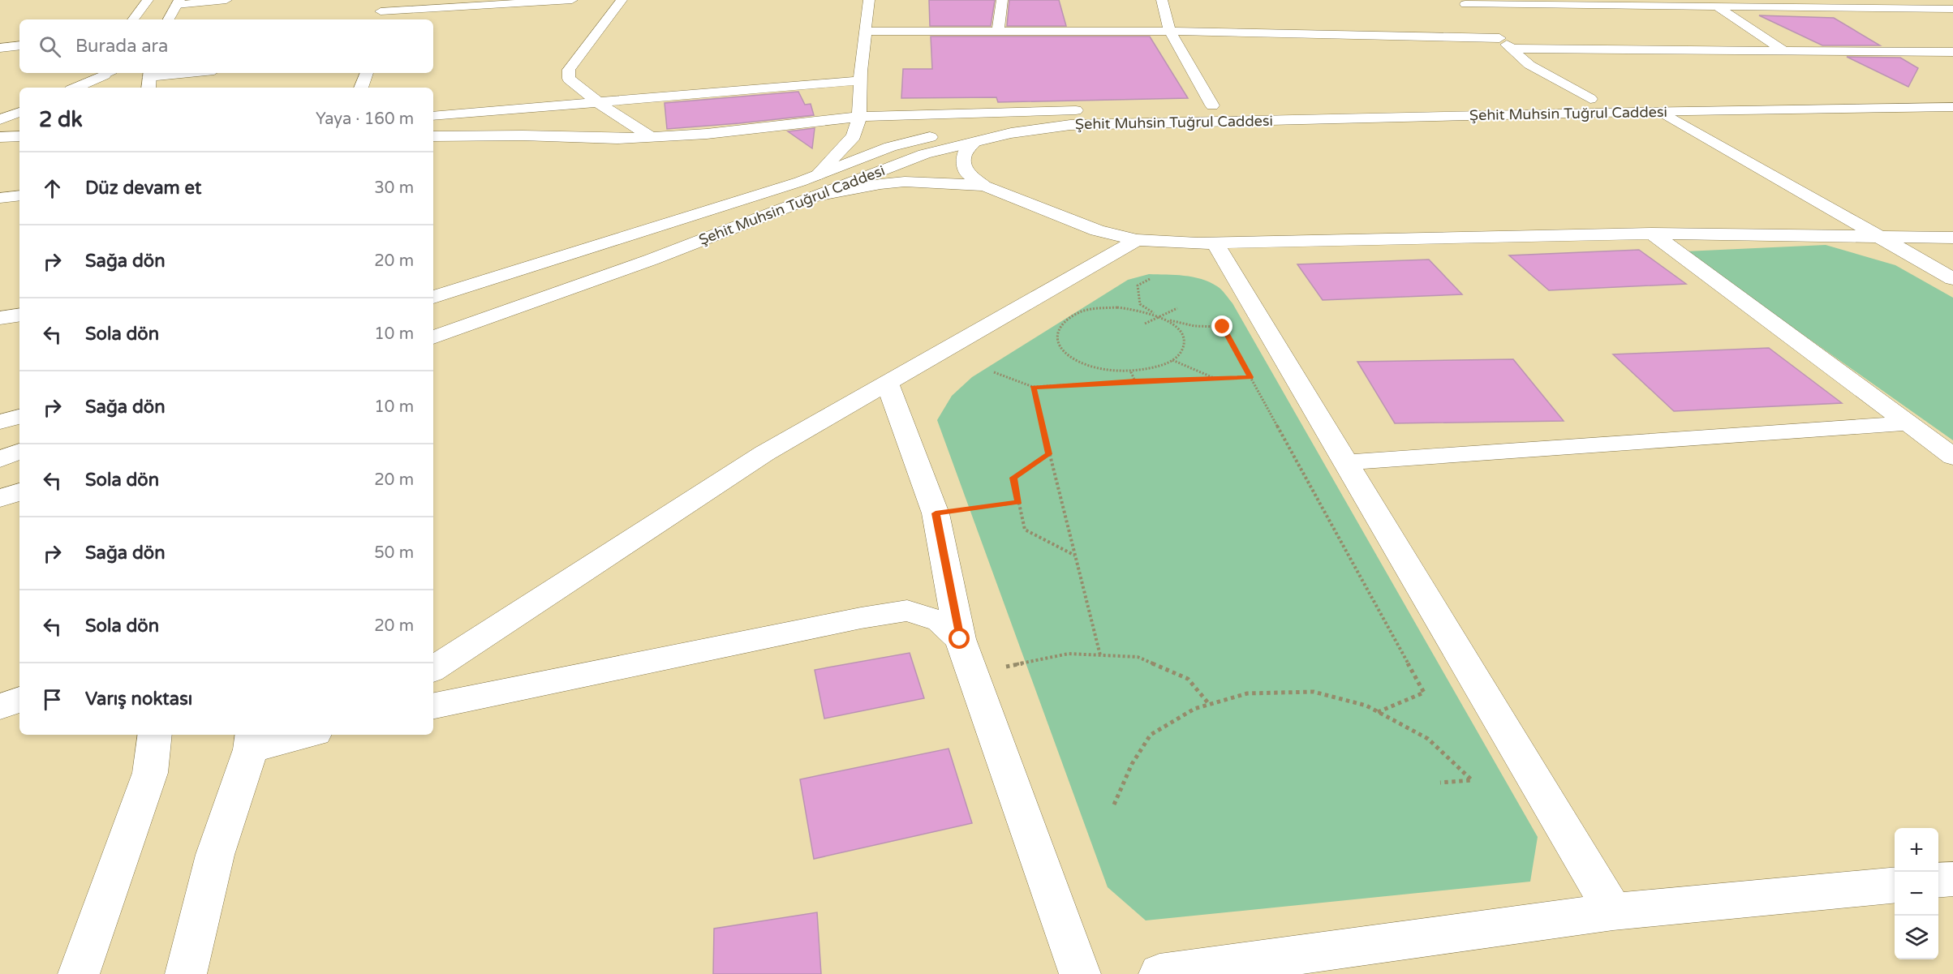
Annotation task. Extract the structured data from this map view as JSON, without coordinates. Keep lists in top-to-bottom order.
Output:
{
  "streets": {
    "street": ["Şehit Muhsin Tuğrul Caddesi"]
  },
  "page": {
    "search": "Burada ara",
    "heading": ["2 dk", "Yaya · 160 m"],
    "list": [
      ["Düz devam et", "30 m"],
      ["Sağa dön", "20 m"],
      ["Sola dön", "10 m"],
      ["Sağa dön", "10 m"],
      ["Sola dön", "20 m"],
      ["Sağa dön", "50 m"],
      ["Sola dön", "20 m"],
      "Varış noktası"
    ],
    "map_buttons": ["+", "−"]
  }
}
